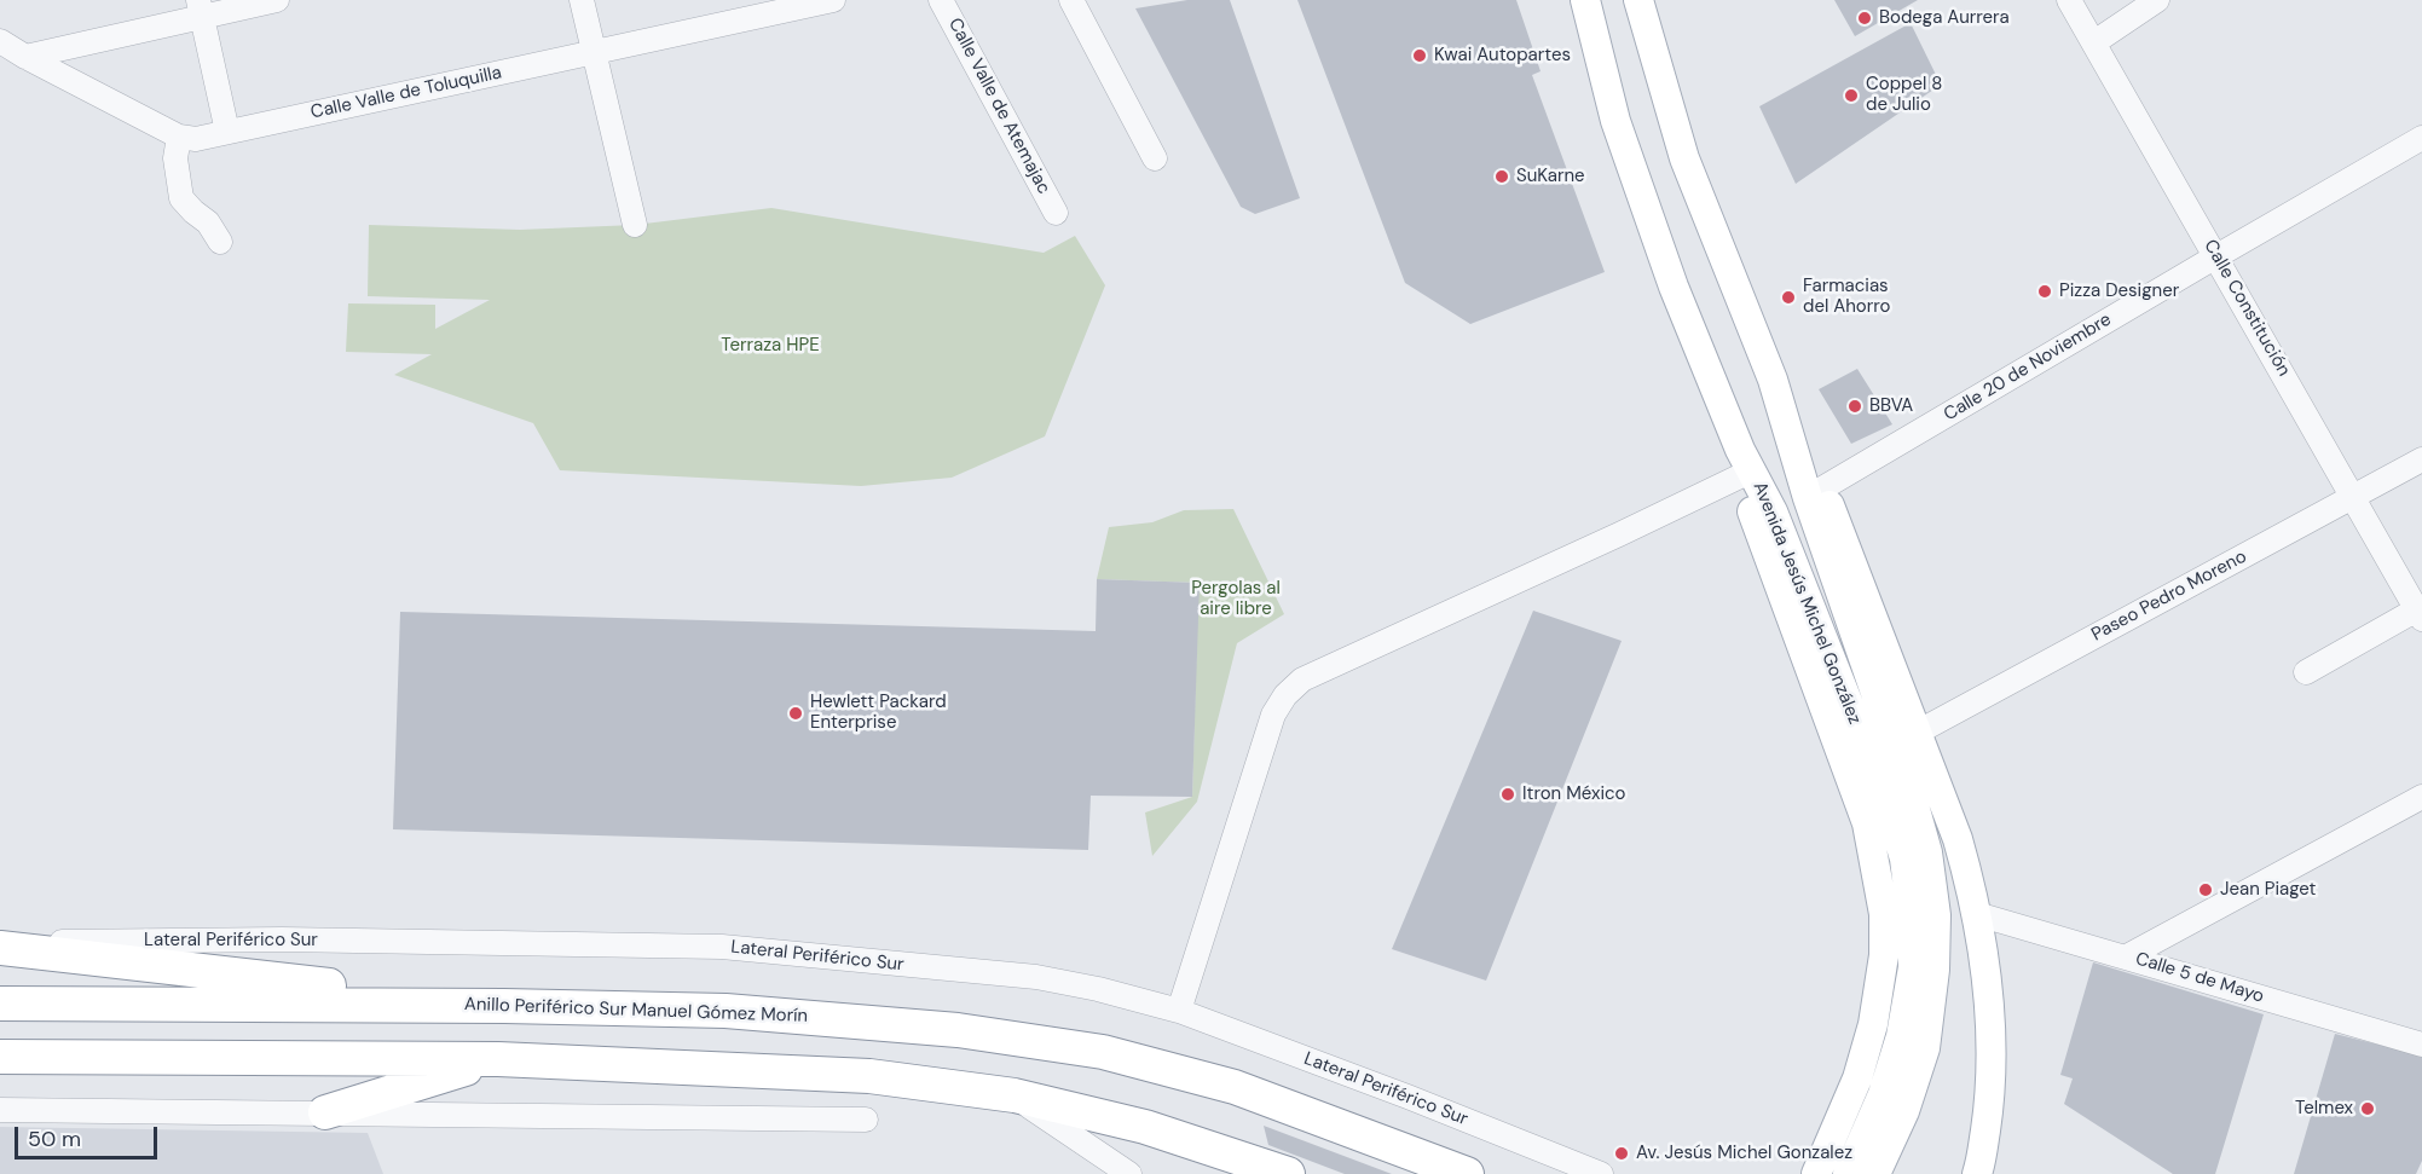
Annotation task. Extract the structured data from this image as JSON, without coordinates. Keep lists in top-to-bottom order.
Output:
{
  "streets": {
    "highway": ["Anillo Periférico Sur Manuel Gómez Morín"],
    "main road": ["Avenida Jesús Michel González"],
    "street": [
      "Calle Valle de Toluquilla",
      "Calle Valle de Atemajac",
      "Calle Constitución",
      "Calle 20 de Noviembre",
      "Paseo Pedro Moreno",
      "Lateral Periférico Sur",
      "Calle 5 de Mayo"
    ]
  },
  "crossings": [
    ["Calle Constitución", "Calle 20 de Noviembre"],
    ["Calle Constitución", "Paseo Pedro Moreno"]
  ],
  "parks": ["Terraza HPE", "Pergolas al aire libre"],
  "places": [
    "Bodega Aurrera",
    "Kwai Autopartes",
    "Coppel 8 de Julio",
    "SuKarne",
    "Pizza Designer",
    "Farmacias del Ahorro",
    "BBVA",
    "Hewlett Packard Enterprise",
    "Itron México",
    "Jean Piaget",
    "Telmex",
    "Av. Jesús Michel Gonzalez"
  ],
  "scale_bar": "50 m"
}
